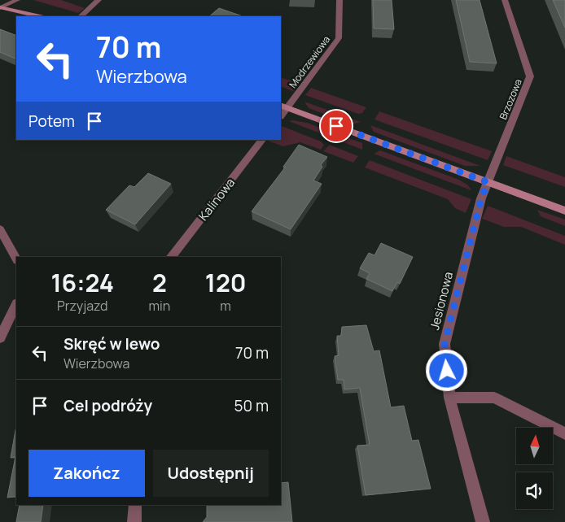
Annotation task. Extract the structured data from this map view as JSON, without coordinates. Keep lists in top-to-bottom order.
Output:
{
  "streets": {
    "street": [
      "Modrzewiowa",
      "Brzozowa",
      "Kalinowa",
      "Jesionowa"
    ]
  },
  "crossings": [
    ["Brzozowa", "Jesionowa"]
  ],
  "north": "top",
  "page": {
    "turn": ["70 m", "Wierzbowa"],
    "then": "Potem",
    "eta": [
      "16:24",
      "Przyjazd",
      "2",
      "min",
      "120",
      "m"
    ],
    "list": [
      {
        "name": "Skręć w lewo",
        "note": "Wierzbowa",
        "value": "70 m"
      },
      {
        "name": "Cel podróży",
        "value": "50 m"
      }
    ],
    "buttons": ["Zakończ", "Udostępnij"]
  }
}
